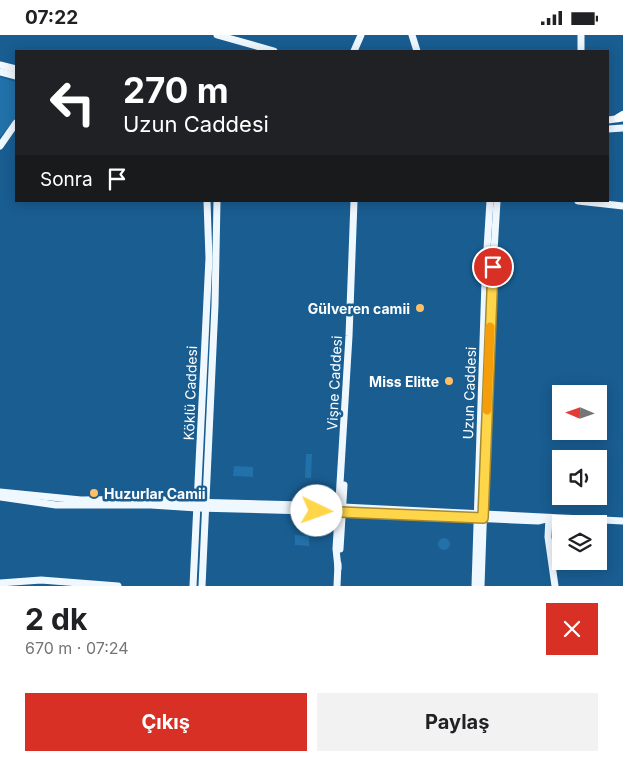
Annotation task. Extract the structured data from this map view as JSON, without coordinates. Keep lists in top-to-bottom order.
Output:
{
  "streets": {
    "main road": ["Vişne Caddesi", "Köklü Caddesi", "Uzun Caddesi"]
  },
  "places": ["Gülveren camii", "Miss Elitte", "Huzurlar Camii"],
  "north": "left",
  "page": {
    "status": "07:22",
    "turn": ["270 m", "Uzun Caddesi"],
    "then": "Sonra",
    "heading": ["2 dk", "670 m · 07:24"],
    "buttons": ["Çıkış", "Paylaş"]
  }
}
